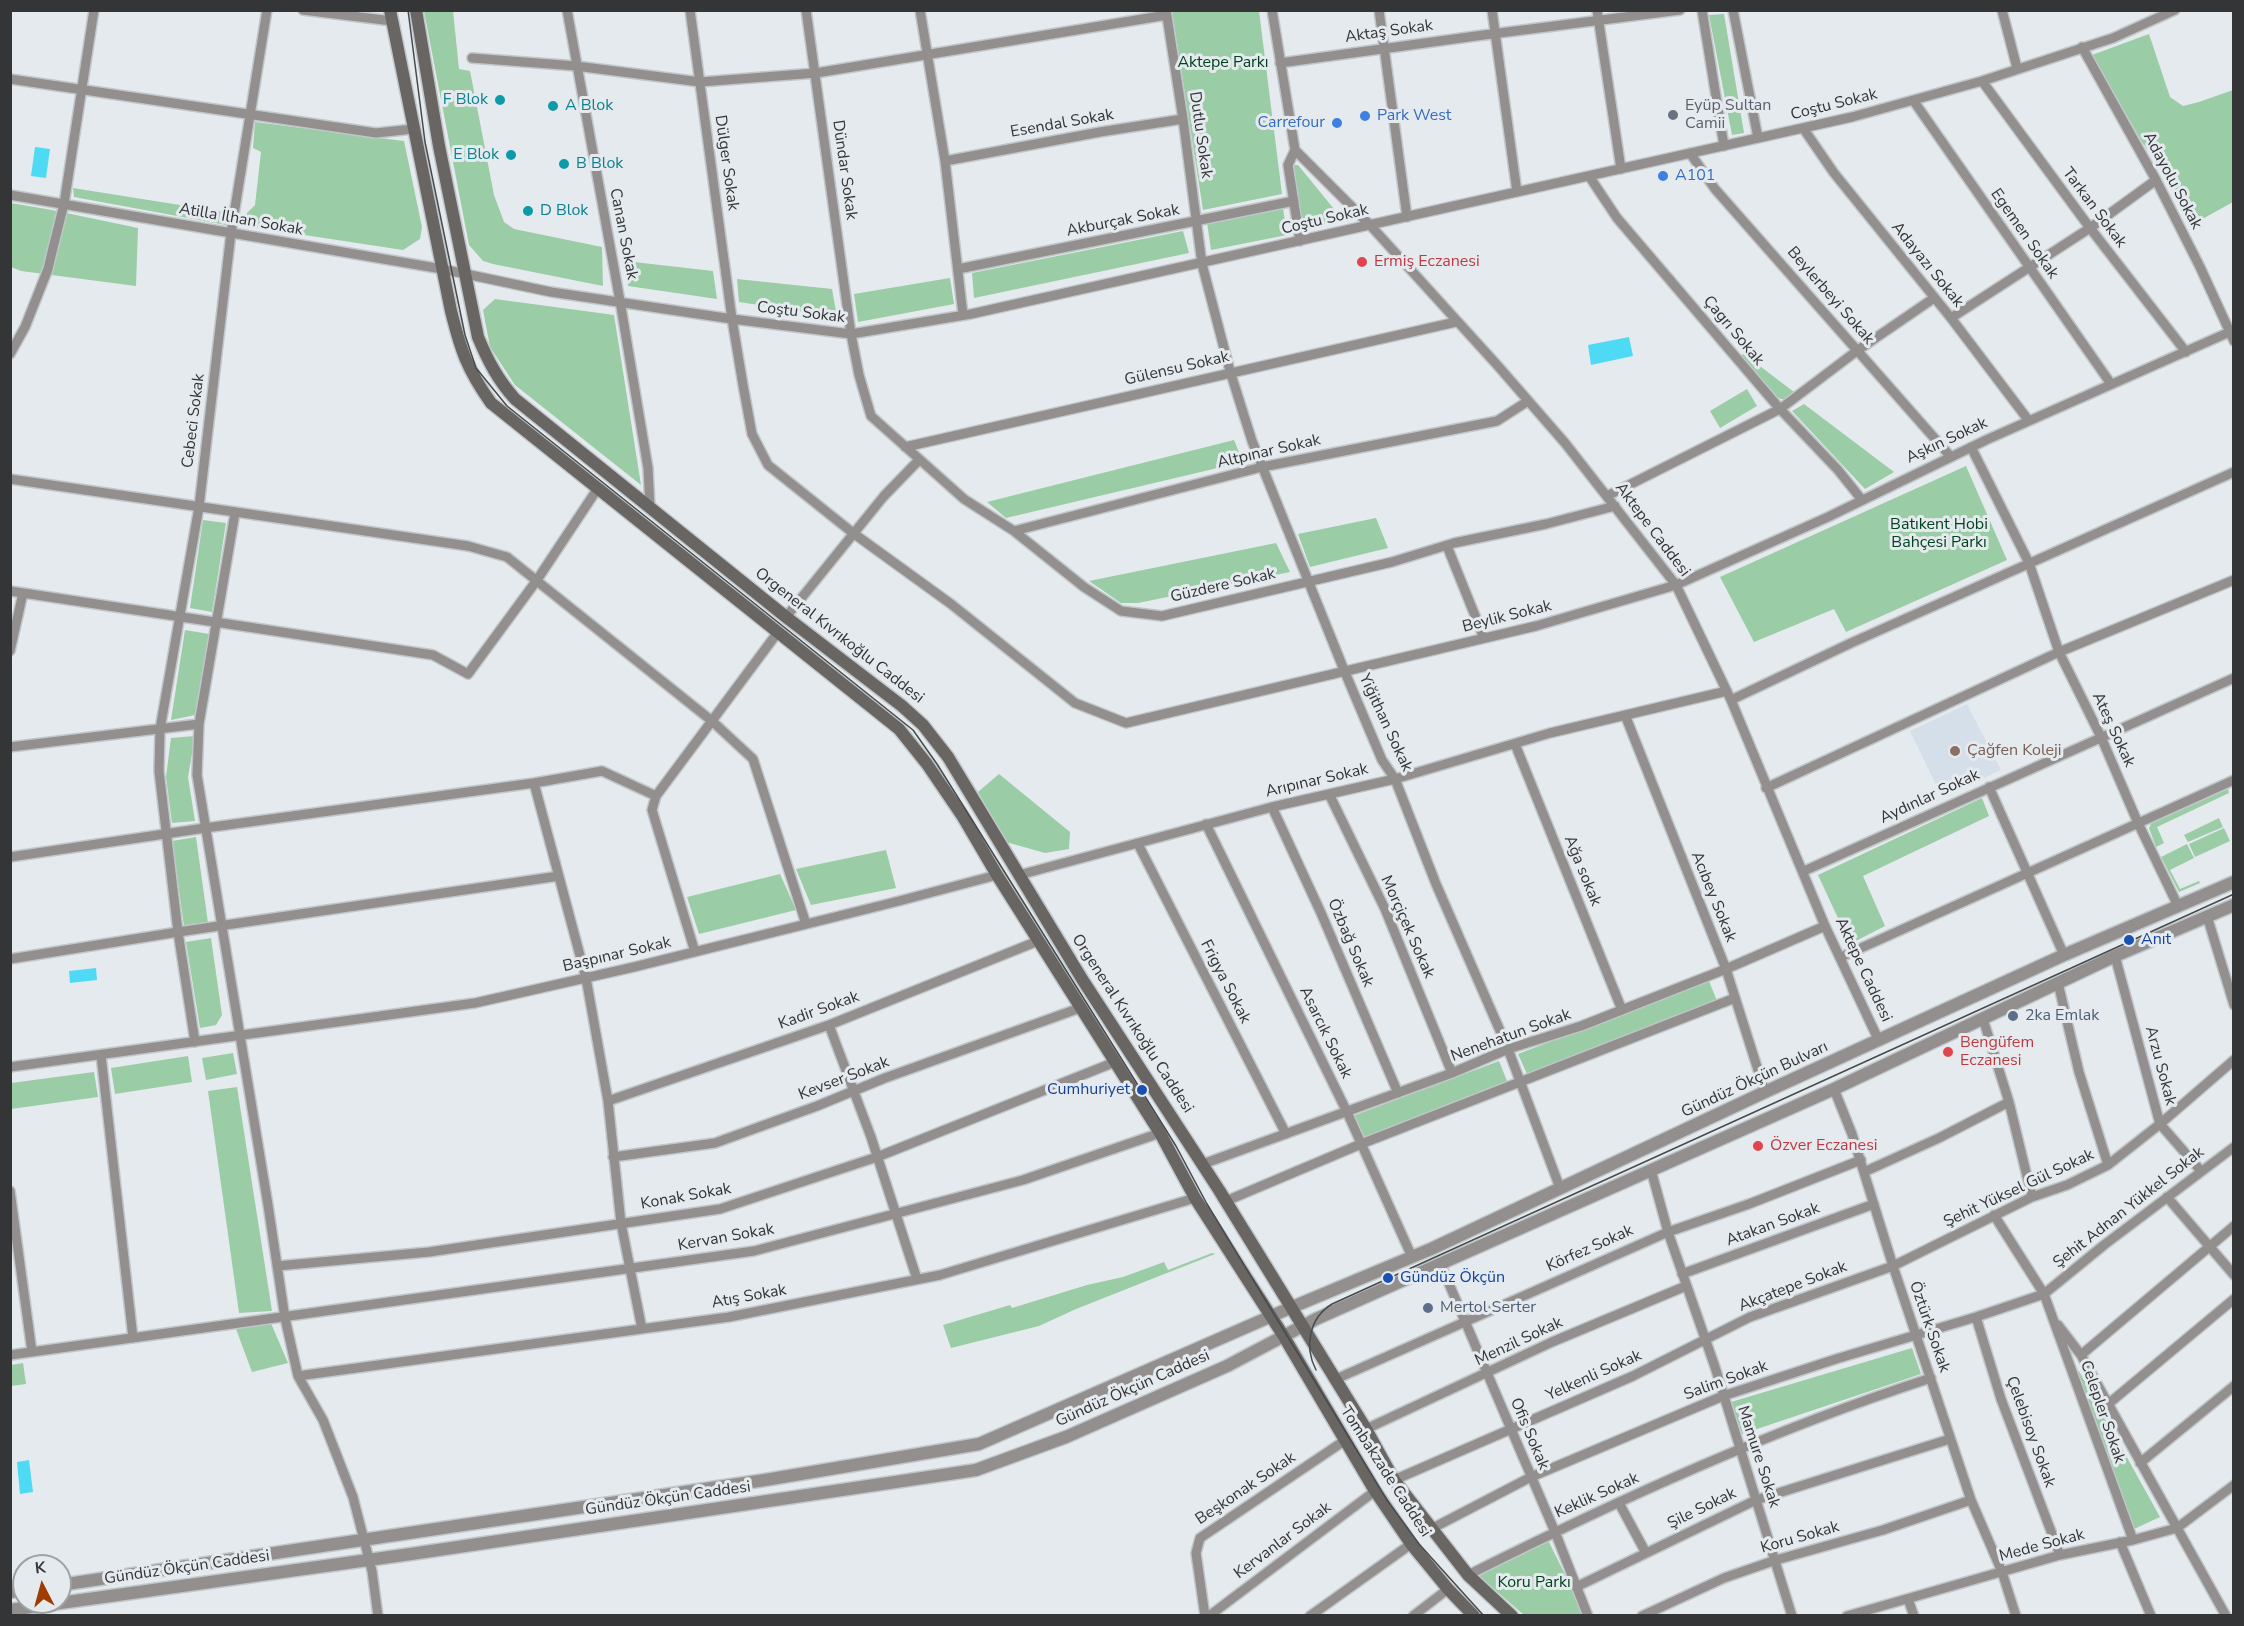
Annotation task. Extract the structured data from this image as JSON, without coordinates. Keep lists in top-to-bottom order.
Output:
{
  "streets": {
    "main road": ["Orgeneral Kıvrıkoğlu Caddesi", "Tombakzade Caddesi"],
    "street": [
      "Aktaş Sokak",
      "Coştu Sokak",
      "Esendal Sokak",
      "Dutlu Sokak",
      "Dülger Sokak",
      "Dündar Sokak",
      "Adayolu Sokak",
      "Tarkan Sokak",
      "Atilla İlhan Sokak",
      "Akburçak Sokak",
      "Canan Sokak",
      "Egemen Sokak",
      "Adayazı Sokak",
      "Beylerbeyi Sokak",
      "Çagrı Sokak",
      "Gülensu Sokak",
      "Cebeci Sokak",
      "Aşkın Sokak",
      "Altpınar Sokak",
      "Aktepe Caddesi",
      "Güzdere Sokak",
      "Beylik Sokak",
      "Yiğithan Sokak",
      "Ateş Sokak",
      "Arıpınar Sokak",
      "Aydınlar Sokak",
      "Ağa sokak",
      "Acıbey Sokak",
      "Morçiçek Sokak",
      "Özbağ Sokak",
      "Başpınar Sokak",
      "Frigya Sokak",
      "Kadir Sokak",
      "Asarcık Sokak",
      "Nenehatun Sokak",
      "Arzu Sokak",
      "Kevser Sokak",
      "Gündüz Ökçün Bulvarı",
      "Şehit Yüksel Gül Sokak",
      "Konak Sokak",
      "Şehit Adnan Yükkel Sokak",
      "Atakan Sokak",
      "Kervan Sokak",
      "Körfez Sokak",
      "Akçatepe Sokak",
      "Atış Sokak",
      "Öztürk Sokak",
      "Menzil Sokak",
      "Yelkenli Sokak",
      "Salim Sokak",
      "Gündüz Ökçün Caddesi",
      "Celepler Sokak",
      "Çelebisoy Sokak",
      "Ofis Sokak",
      "Mamure Sokak",
      "Beşkonak Sokak",
      "Keklik Sokak",
      "Şile Sokak",
      "Koru Sokak",
      "Kervanlar Sokak",
      "Mede Sokak"
    ]
  },
  "crossings": [
    ["Coştu Sokak", "Dutlu Sokak"],
    ["Coştu Sokak", "Dülger Sokak"],
    ["Coştu Sokak", "Dündar Sokak"],
    ["Coştu Sokak", "Adayolu Sokak"],
    ["Coştu Sokak", "Tarkan Sokak"],
    ["Coştu Sokak", "Atilla İlhan Sokak"],
    ["Coştu Sokak", "Canan Sokak"],
    ["Coştu Sokak", "Egemen Sokak"],
    ["Coştu Sokak", "Adayazı Sokak"],
    ["Coştu Sokak", "Beylerbeyi Sokak"],
    ["Coştu Sokak", "Çagrı Sokak"],
    ["Coştu Sokak", "Aktepe Caddesi"],
    ["Coştu Sokak", "Güzdere Sokak"],
    ["Coştu Sokak", "Orgeneral Kıvrıkoğlu Caddesi"],
    ["Coştu Sokak", "Yiğithan Sokak"],
    ["Esendal Sokak", "Dutlu Sokak"],
    ["Dutlu Sokak", "Akburçak Sokak"],
    ["Dutlu Sokak", "Yiğithan Sokak"],
    ["Dülger Sokak", "Beylik Sokak"],
    ["Dündar Sokak", "Güzdere Sokak"],
    ["Adayolu Sokak", "Aşkın Sokak"],
    ["Tarkan Sokak", "Aşkın Sokak"],
    ["Atilla İlhan Sokak", "Cebeci Sokak"],
    ["Atilla İlhan Sokak", "Orgeneral Kıvrıkoğlu Caddesi"],
    ["Atilla İlhan Sokak", "Tombakzade Caddesi"],
    ["Canan Sokak", "Orgeneral Kıvrıkoğlu Caddesi"],
    ["Egemen Sokak", "Aşkın Sokak"],
    ["Adayazı Sokak", "Aşkın Sokak"],
    ["Beylerbeyi Sokak", "Aşkın Sokak"],
    ["Çagrı Sokak", "Aşkın Sokak"],
    ["Gülensu Sokak", "Aktepe Caddesi"],
    ["Gülensu Sokak", "Güzdere Sokak"],
    ["Gülensu Sokak", "Yiğithan Sokak"],
    ["Cebeci Sokak", "Başpınar Sokak"],
    ["Aşkın Sokak", "Aktepe Caddesi"],
    ["Aşkın Sokak", "Beylik Sokak"],
    ["Aşkın Sokak", "Ateş Sokak"],
    ["Altpınar Sokak", "Aktepe Caddesi"],
    ["Altpınar Sokak", "Güzdere Sokak"],
    ["Altpınar Sokak", "Yiğithan Sokak"],
    ["Aktepe Caddesi", "Güzdere Sokak"],
    ["Aktepe Caddesi", "Beylik Sokak"],
    ["Aktepe Caddesi", "Arıpınar Sokak"],
    ["Aktepe Caddesi", "Aydınlar Sokak"],
    ["Aktepe Caddesi", "Nenehatun Sokak"],
    ["Aktepe Caddesi", "Gündüz Ökçün Bulvarı"],
    ["Güzdere Sokak", "Yiğithan Sokak"],
    ["Beylik Sokak", "Yiğithan Sokak"],
    ["Orgeneral Kıvrıkoğlu Caddesi", "Arıpınar Sokak"],
    ["Orgeneral Kıvrıkoğlu Caddesi", "Nenehatun Sokak"],
    ["Orgeneral Kıvrıkoğlu Caddesi", "Gündüz Ökçün Bulvarı"],
    ["Orgeneral Kıvrıkoğlu Caddesi", "Gündüz Ökçün Caddesi"],
    ["Orgeneral Kıvrıkoğlu Caddesi", "Tombakzade Caddesi"],
    ["Yiğithan Sokak", "Arıpınar Sokak"],
    ["Yiğithan Sokak", "Nenehatun Sokak"],
    ["Yiğithan Sokak", "Gündüz Ökçün Bulvarı"],
    ["Ateş Sokak", "Arıpınar Sokak"],
    ["Ateş Sokak", "Aydınlar Sokak"],
    ["Ateş Sokak", "Gündüz Ökçün Bulvarı"],
    ["Arıpınar Sokak", "Ağa sokak"],
    ["Arıpınar Sokak", "Acıbey Sokak"],
    ["Arıpınar Sokak", "Morçiçek Sokak"],
    ["Arıpınar Sokak", "Özbağ Sokak"],
    ["Arıpınar Sokak", "Frigya Sokak"],
    ["Arıpınar Sokak", "Asarcık Sokak"],
    ["Ağa sokak", "Nenehatun Sokak"],
    ["Acıbey Sokak", "Nenehatun Sokak"],
    ["Acıbey Sokak", "Gündüz Ökçün Bulvarı"],
    ["Morçiçek Sokak", "Nenehatun Sokak"],
    ["Özbağ Sokak", "Nenehatun Sokak"],
    ["Başpınar Sokak", "Tombakzade Caddesi"],
    ["Frigya Sokak", "Nenehatun Sokak"],
    ["Kadir Sokak", "Tombakzade Caddesi"],
    ["Asarcık Sokak", "Nenehatun Sokak"],
    ["Asarcık Sokak", "Gündüz Ökçün Bulvarı"],
    ["Arzu Sokak", "Şehit Yüksel Gül Sokak"],
    ["Arzu Sokak", "Şehit Adnan Yükkel Sokak"],
    ["Kevser Sokak", "Tombakzade Caddesi"],
    ["Gündüz Ökçün Bulvarı", "Gündüz Ökçün Caddesi"],
    ["Şehit Yüksel Gül Sokak", "Akçatepe Sokak"],
    ["Şehit Yüksel Gül Sokak", "Öztürk Sokak"],
    ["Şehit Yüksel Gül Sokak", "Celepler Sokak"],
    ["Konak Sokak", "Tombakzade Caddesi"],
    ["Şehit Adnan Yükkel Sokak", "Salim Sokak"],
    ["Şehit Adnan Yükkel Sokak", "Celepler Sokak"],
    ["Atakan Sokak", "Öztürk Sokak"],
    ["Atakan Sokak", "Mamure Sokak"],
    ["Kervan Sokak", "Tombakzade Caddesi"],
    ["Körfez Sokak", "Öztürk Sokak"],
    ["Körfez Sokak", "Ofis Sokak"],
    ["Körfez Sokak", "Mamure Sokak"],
    ["Körfez Sokak", "Tombakzade Caddesi"],
    ["Akçatepe Sokak", "Öztürk Sokak"],
    ["Akçatepe Sokak", "Yelkenli Sokak"],
    ["Akçatepe Sokak", "Mamure Sokak"],
    ["Atış Sokak", "Tombakzade Caddesi"],
    ["Öztürk Sokak", "Salim Sokak"],
    ["Öztürk Sokak", "Keklik Sokak"],
    ["Öztürk Sokak", "Şile Sokak"],
    ["Öztürk Sokak", "Koru Sokak"],
    ["Öztürk Sokak", "Mede Sokak"],
    ["Menzil Sokak", "Ofis Sokak"],
    ["Menzil Sokak", "Mamure Sokak"],
    ["Menzil Sokak", "Tombakzade Caddesi"],
    ["Yelkenli Sokak", "Ofis Sokak"],
    ["Yelkenli Sokak", "Mamure Sokak"],
    ["Yelkenli Sokak", "Tombakzade Caddesi"],
    ["Salim Sokak", "Celepler Sokak"],
    ["Salim Sokak", "Çelebisoy Sokak"],
    ["Salim Sokak", "Ofis Sokak"],
    ["Salim Sokak", "Mamure Sokak"],
    ["Salim Sokak", "Tombakzade Caddesi"],
    ["Gündüz Ökçün Caddesi", "Tombakzade Caddesi"],
    ["Celepler Sokak", "Mede Sokak"],
    ["Çelebisoy Sokak", "Mede Sokak"],
    ["Ofis Sokak", "Keklik Sokak"],
    ["Ofis Sokak", "Şile Sokak"],
    ["Mamure Sokak", "Keklik Sokak"],
    ["Mamure Sokak", "Şile Sokak"],
    ["Mamure Sokak", "Koru Sokak"],
    ["Tombakzade Caddesi", "Beşkonak Sokak"],
    ["Tombakzade Caddesi", "Keklik Sokak"],
    ["Tombakzade Caddesi", "Kervanlar Sokak"],
    ["Beşkonak Sokak", "Kervanlar Sokak"]
  ],
  "parks": ["Aktepe Parkı", "Batıkent Hobi Bahçesi Parkı", "Koru Parkı"],
  "places": [
    "F Blok",
    "A Blok",
    "Eyüp Sultan Camii",
    "Park West",
    "Carrefour",
    "E Blok",
    "B Blok",
    "A101",
    "D Blok",
    "Ermiş Eczanesi",
    "Çağfen Koleji",
    "Anıt",
    "2ka Emlak",
    "Bengüfem Eczanesi",
    "Cumhuriyet",
    "Özver Eczanesi",
    "Gündüz Ökçün",
    "Mertol Serter"
  ],
  "north": "top"
}
